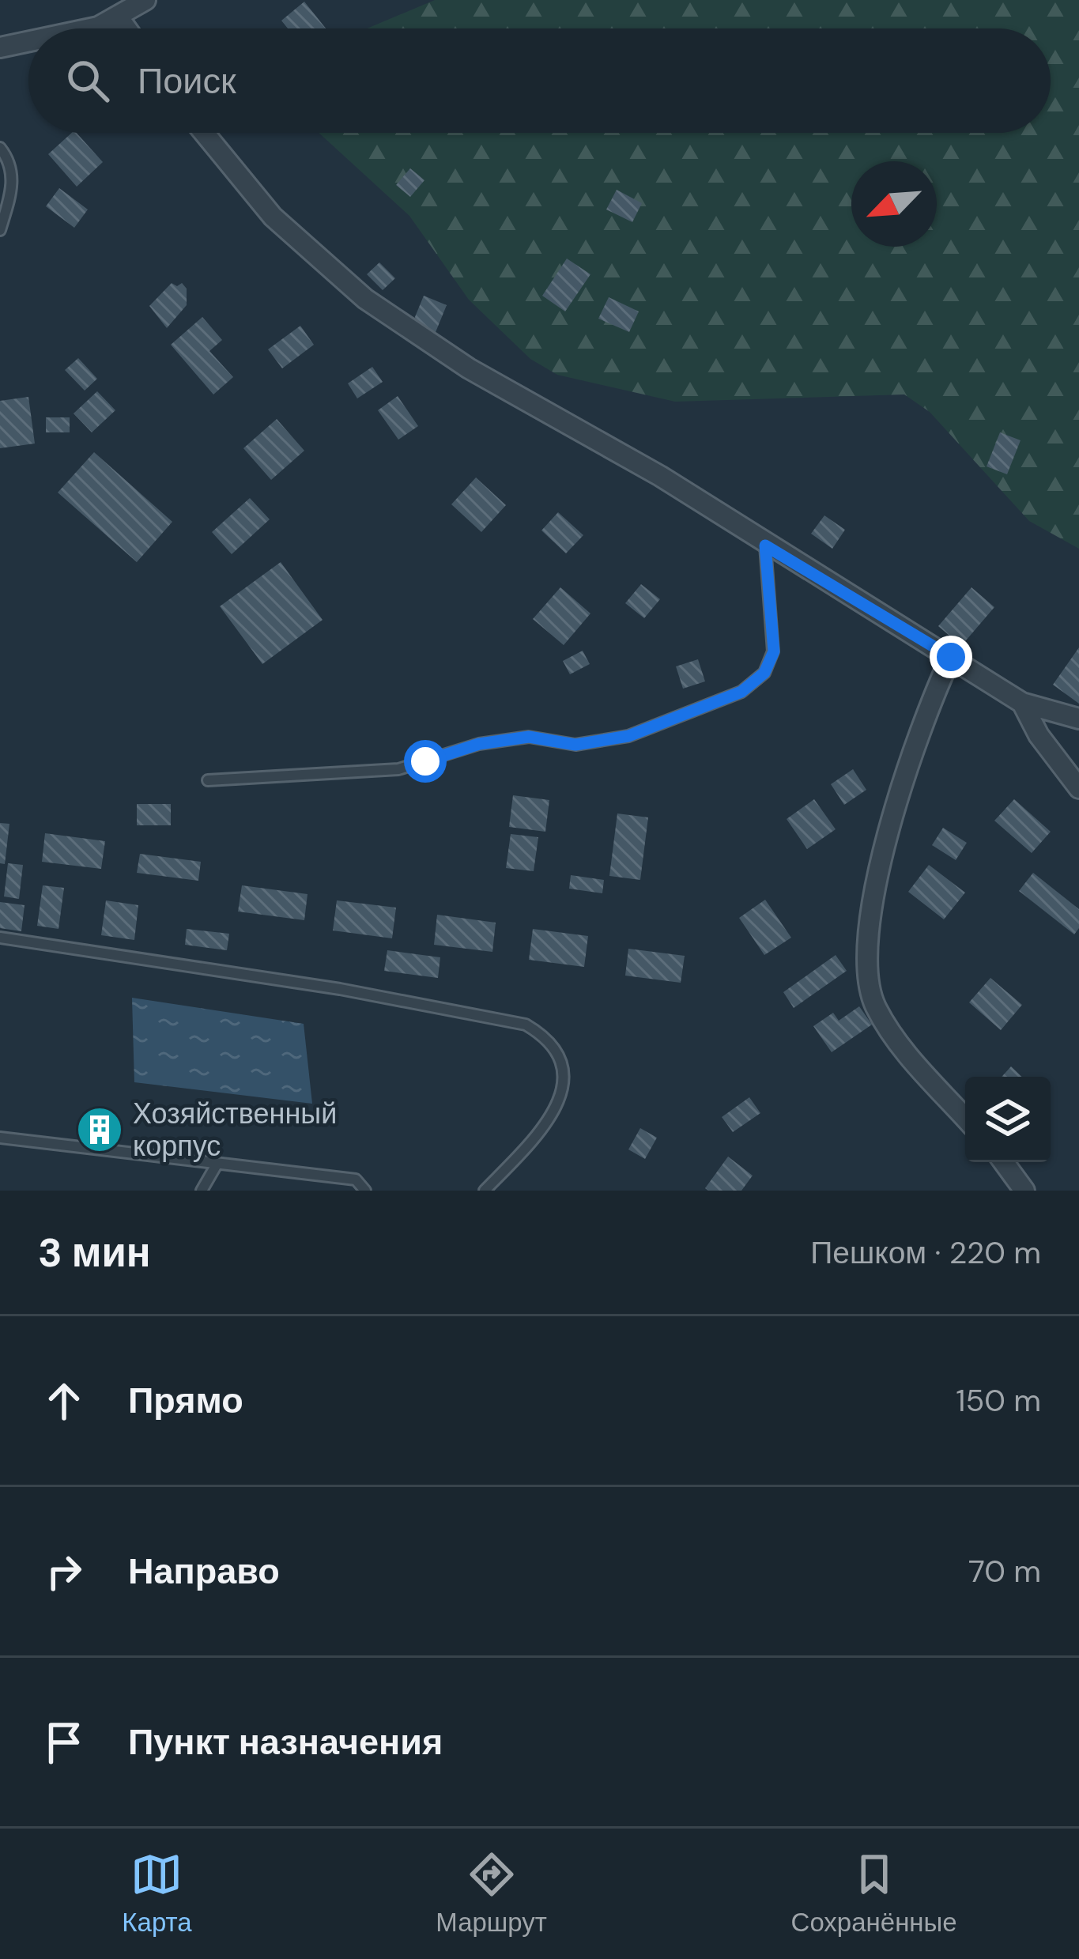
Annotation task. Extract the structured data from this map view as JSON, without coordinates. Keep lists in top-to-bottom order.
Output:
{
  "places": {
    "building": ["Хозяйственный корпус"]
  },
  "north": "bottom left",
  "page": {
    "search": "Поиск",
    "heading": ["3 мин", "Пешком · 220 m"],
    "list": [
      ["Прямо", "150 m"],
      ["Направо", "70 m"],
      "Пункт назначения"
    ],
    "nav": ["Карта", "Маршрут", "Сохранённые"]
  }
}
